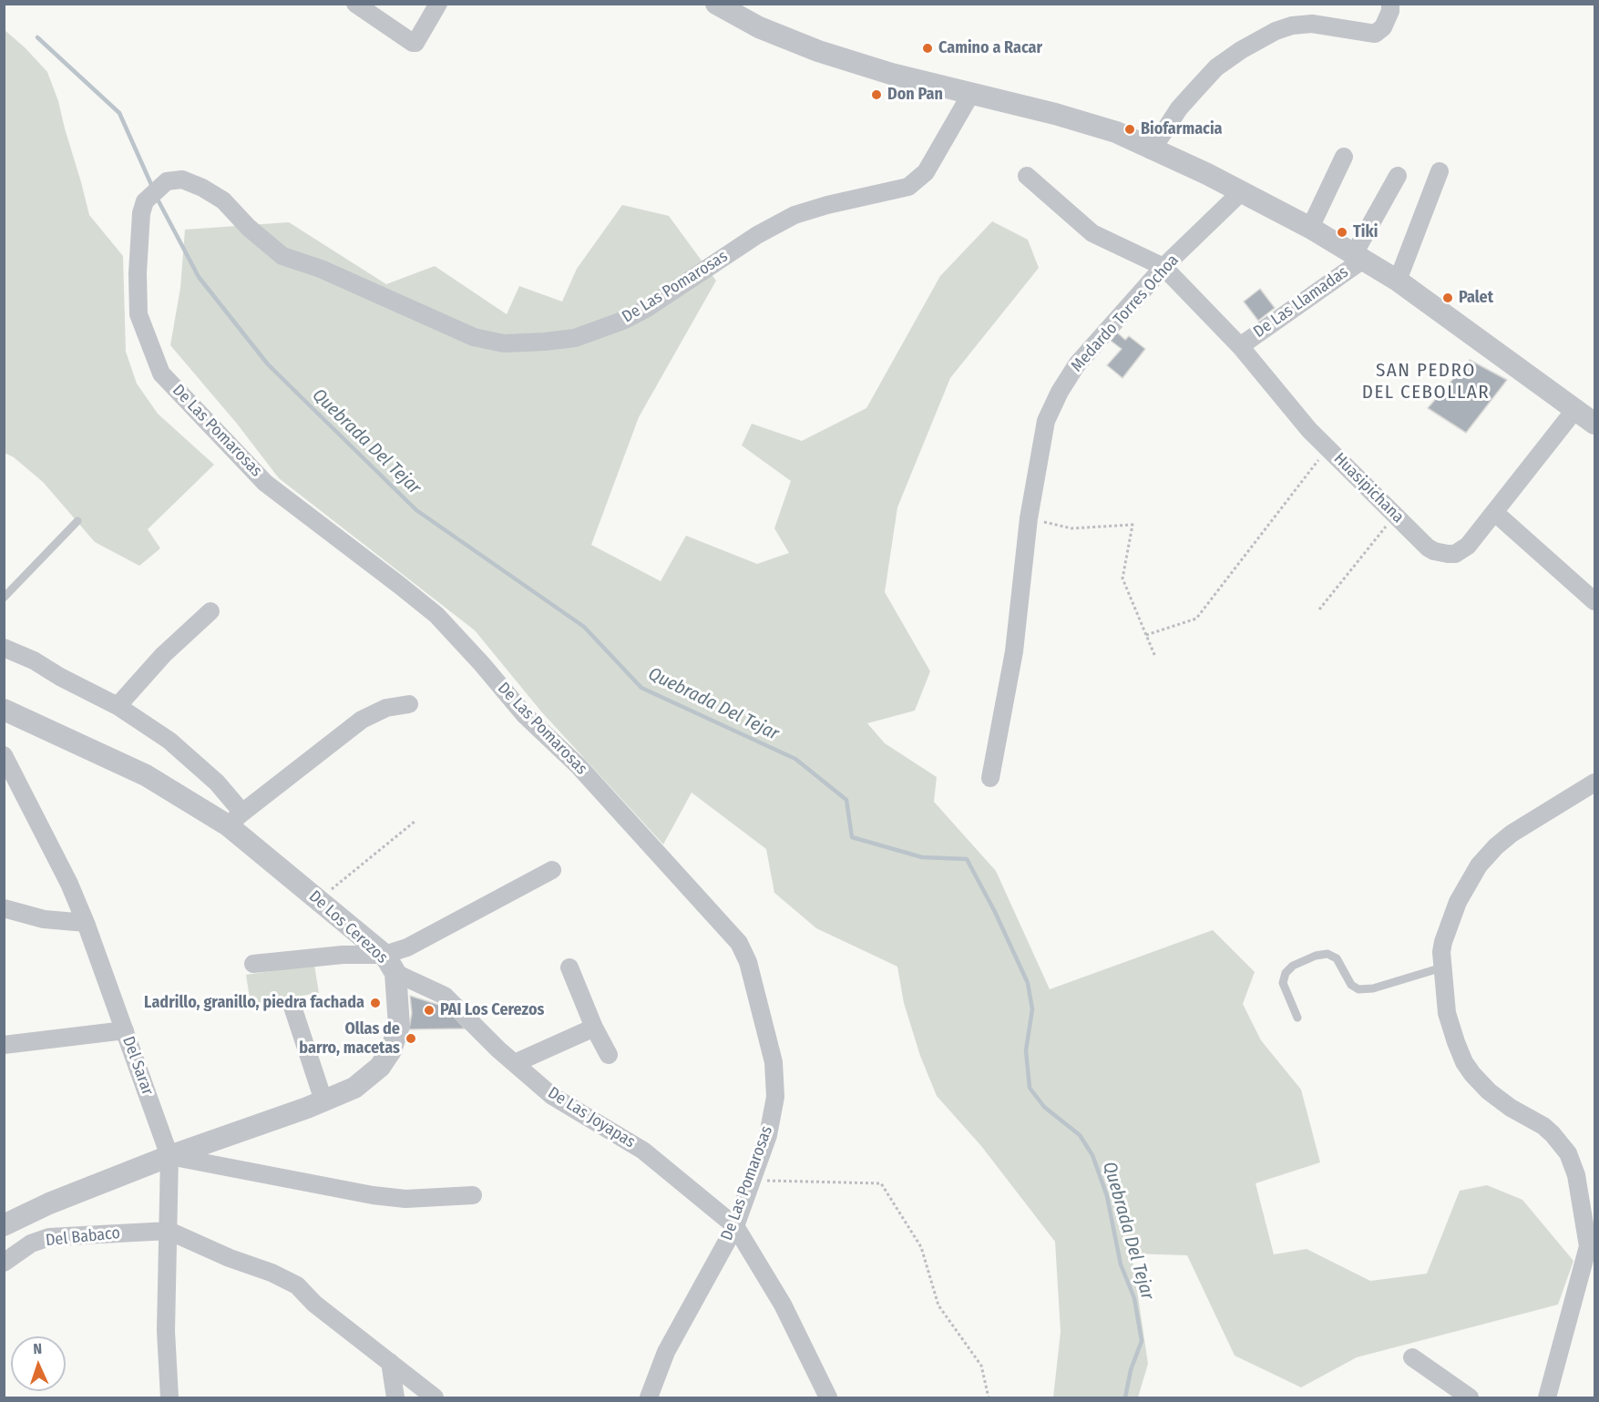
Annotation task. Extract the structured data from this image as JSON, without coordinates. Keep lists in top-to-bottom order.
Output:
{
  "streets": {
    "street": [
      "De Las Pomarosas",
      "De Las Llamadas",
      "Medardo Torres Ochoa",
      "Huasipichana",
      "De Los Cerezos",
      "Del Sarar",
      "De Las Joyapas",
      "Del Babaco"
    ]
  },
  "crossings": [
    ["De Las Pomarosas", "De Las Joyapas"],
    ["De Las Llamadas", "Huasipichana"],
    ["Medardo Torres Ochoa", "Huasipichana"],
    ["De Los Cerezos", "Del Sarar"],
    ["De Los Cerezos", "De Las Joyapas"],
    ["Del Sarar", "Del Babaco"]
  ],
  "districts": ["SAN PEDRO DEL CEBOLLAR"],
  "water": ["Quebrada Del Tejar"],
  "places": [
    "Camino a Racar",
    "Don Pan",
    "Biofarmacia",
    "Tiki",
    "Palet",
    "Ladrillo, granillo, piedra fachada",
    "PAI Los Cerezos",
    "Ollas de barro, macetas"
  ],
  "north": "top"
}
